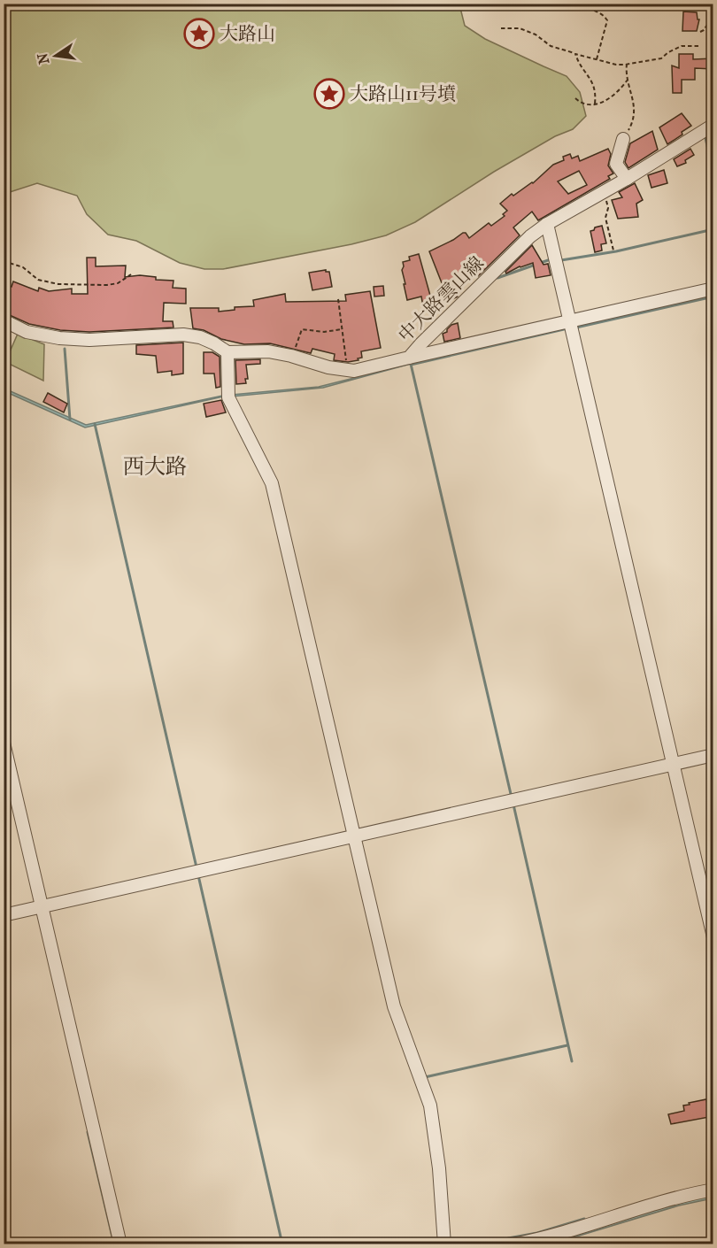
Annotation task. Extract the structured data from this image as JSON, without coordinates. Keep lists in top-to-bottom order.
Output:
{
  "streets": {
    "street": ["中大路雲山線"]
  },
  "districts": ["西大路"],
  "places": {
    "place": ["大路山", "大路山11号墳"]
  },
  "north": "left"
}
